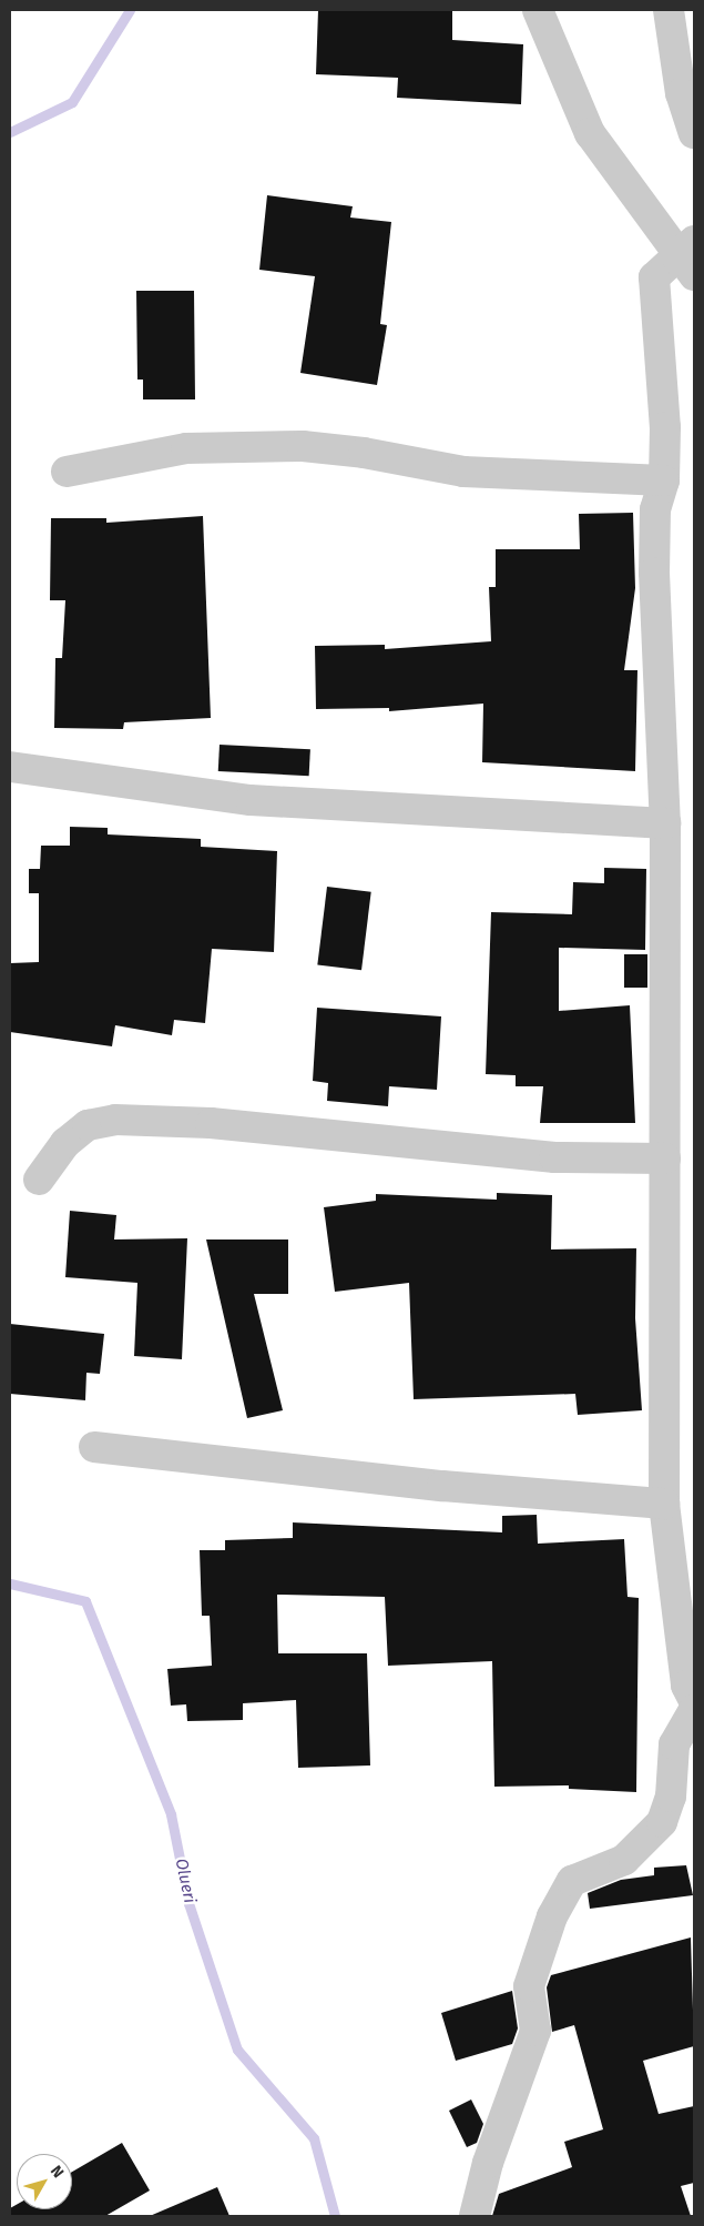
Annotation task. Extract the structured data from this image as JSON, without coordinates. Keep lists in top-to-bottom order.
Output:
{
  "water": ["Olueri"],
  "north": "top right"
}
